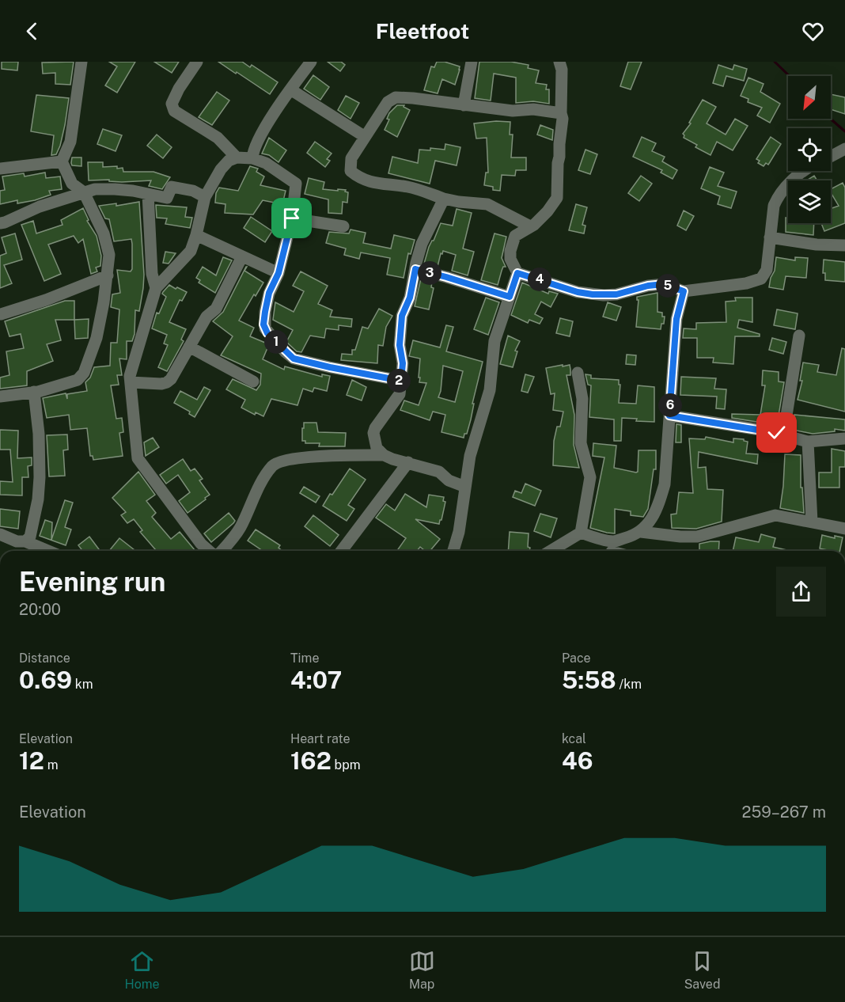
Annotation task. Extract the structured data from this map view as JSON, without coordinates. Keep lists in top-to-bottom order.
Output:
{
  "north": "bottom left",
  "page": {
    "header": "Fleetfoot",
    "pins": [
      "3",
      "4",
      "5",
      "1",
      "2",
      "6"
    ],
    "heading": ["Evening run", "20:00"],
    "stats": [
      ["Distance", "0.69 km"],
      ["Time", "4:07"],
      ["Pace", "5:58 /km"],
      ["Elevation", "12 m"],
      ["Heart rate", "162 bpm"],
      ["kcal", "46"]
    ],
    "chart": ["Elevation", "259–267 m"],
    "tabs": ["Home", "Map", "Saved"]
  }
}
